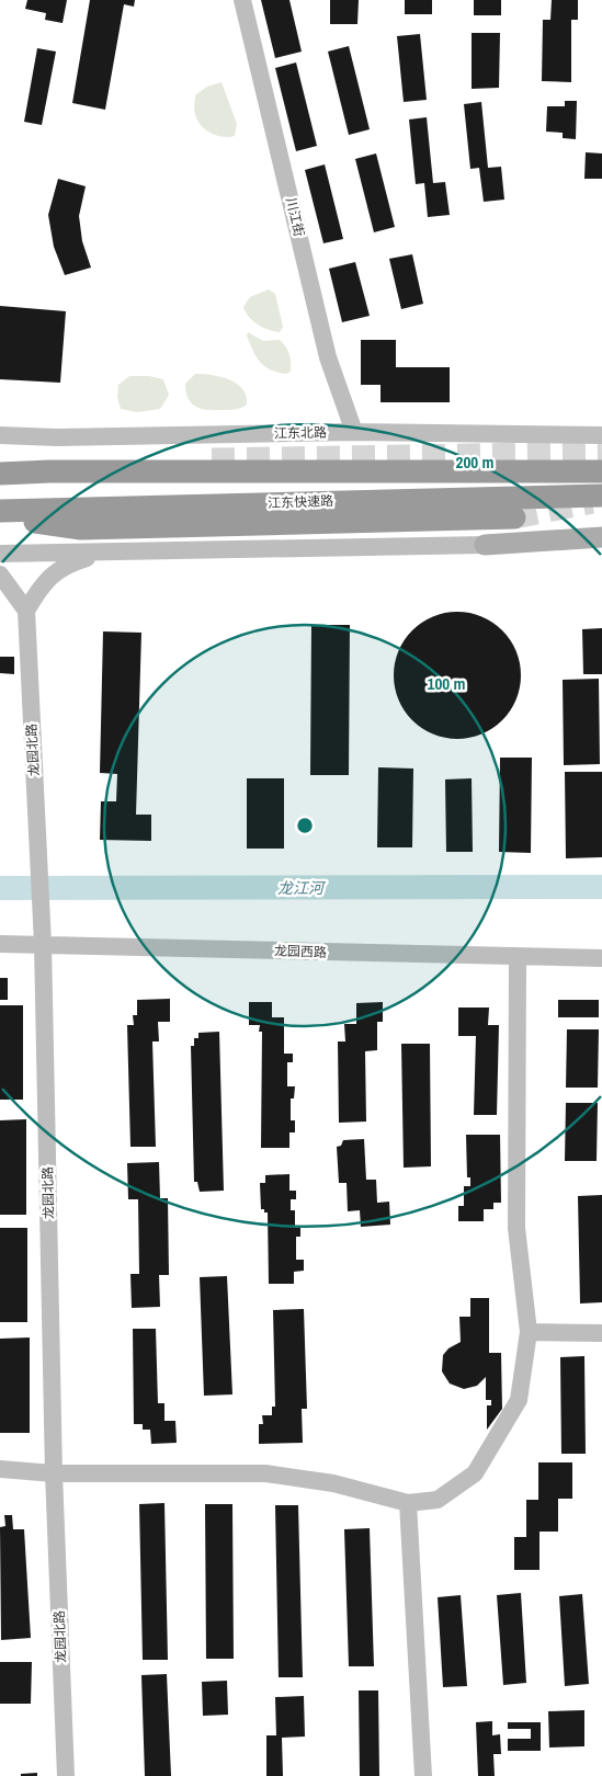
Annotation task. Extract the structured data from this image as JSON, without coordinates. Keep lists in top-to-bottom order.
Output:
{
  "streets": {
    "highway": ["江东快速路"],
    "main road": [
      "川江街",
      "江东北路",
      "龙园北路",
      "龙园西路"
    ]
  },
  "crossings": [
    ["川江街", "江东北路"],
    ["龙园北路", "龙园西路"]
  ],
  "water": ["龙江河"],
  "rings": ["200 m", "100 m"]
}
